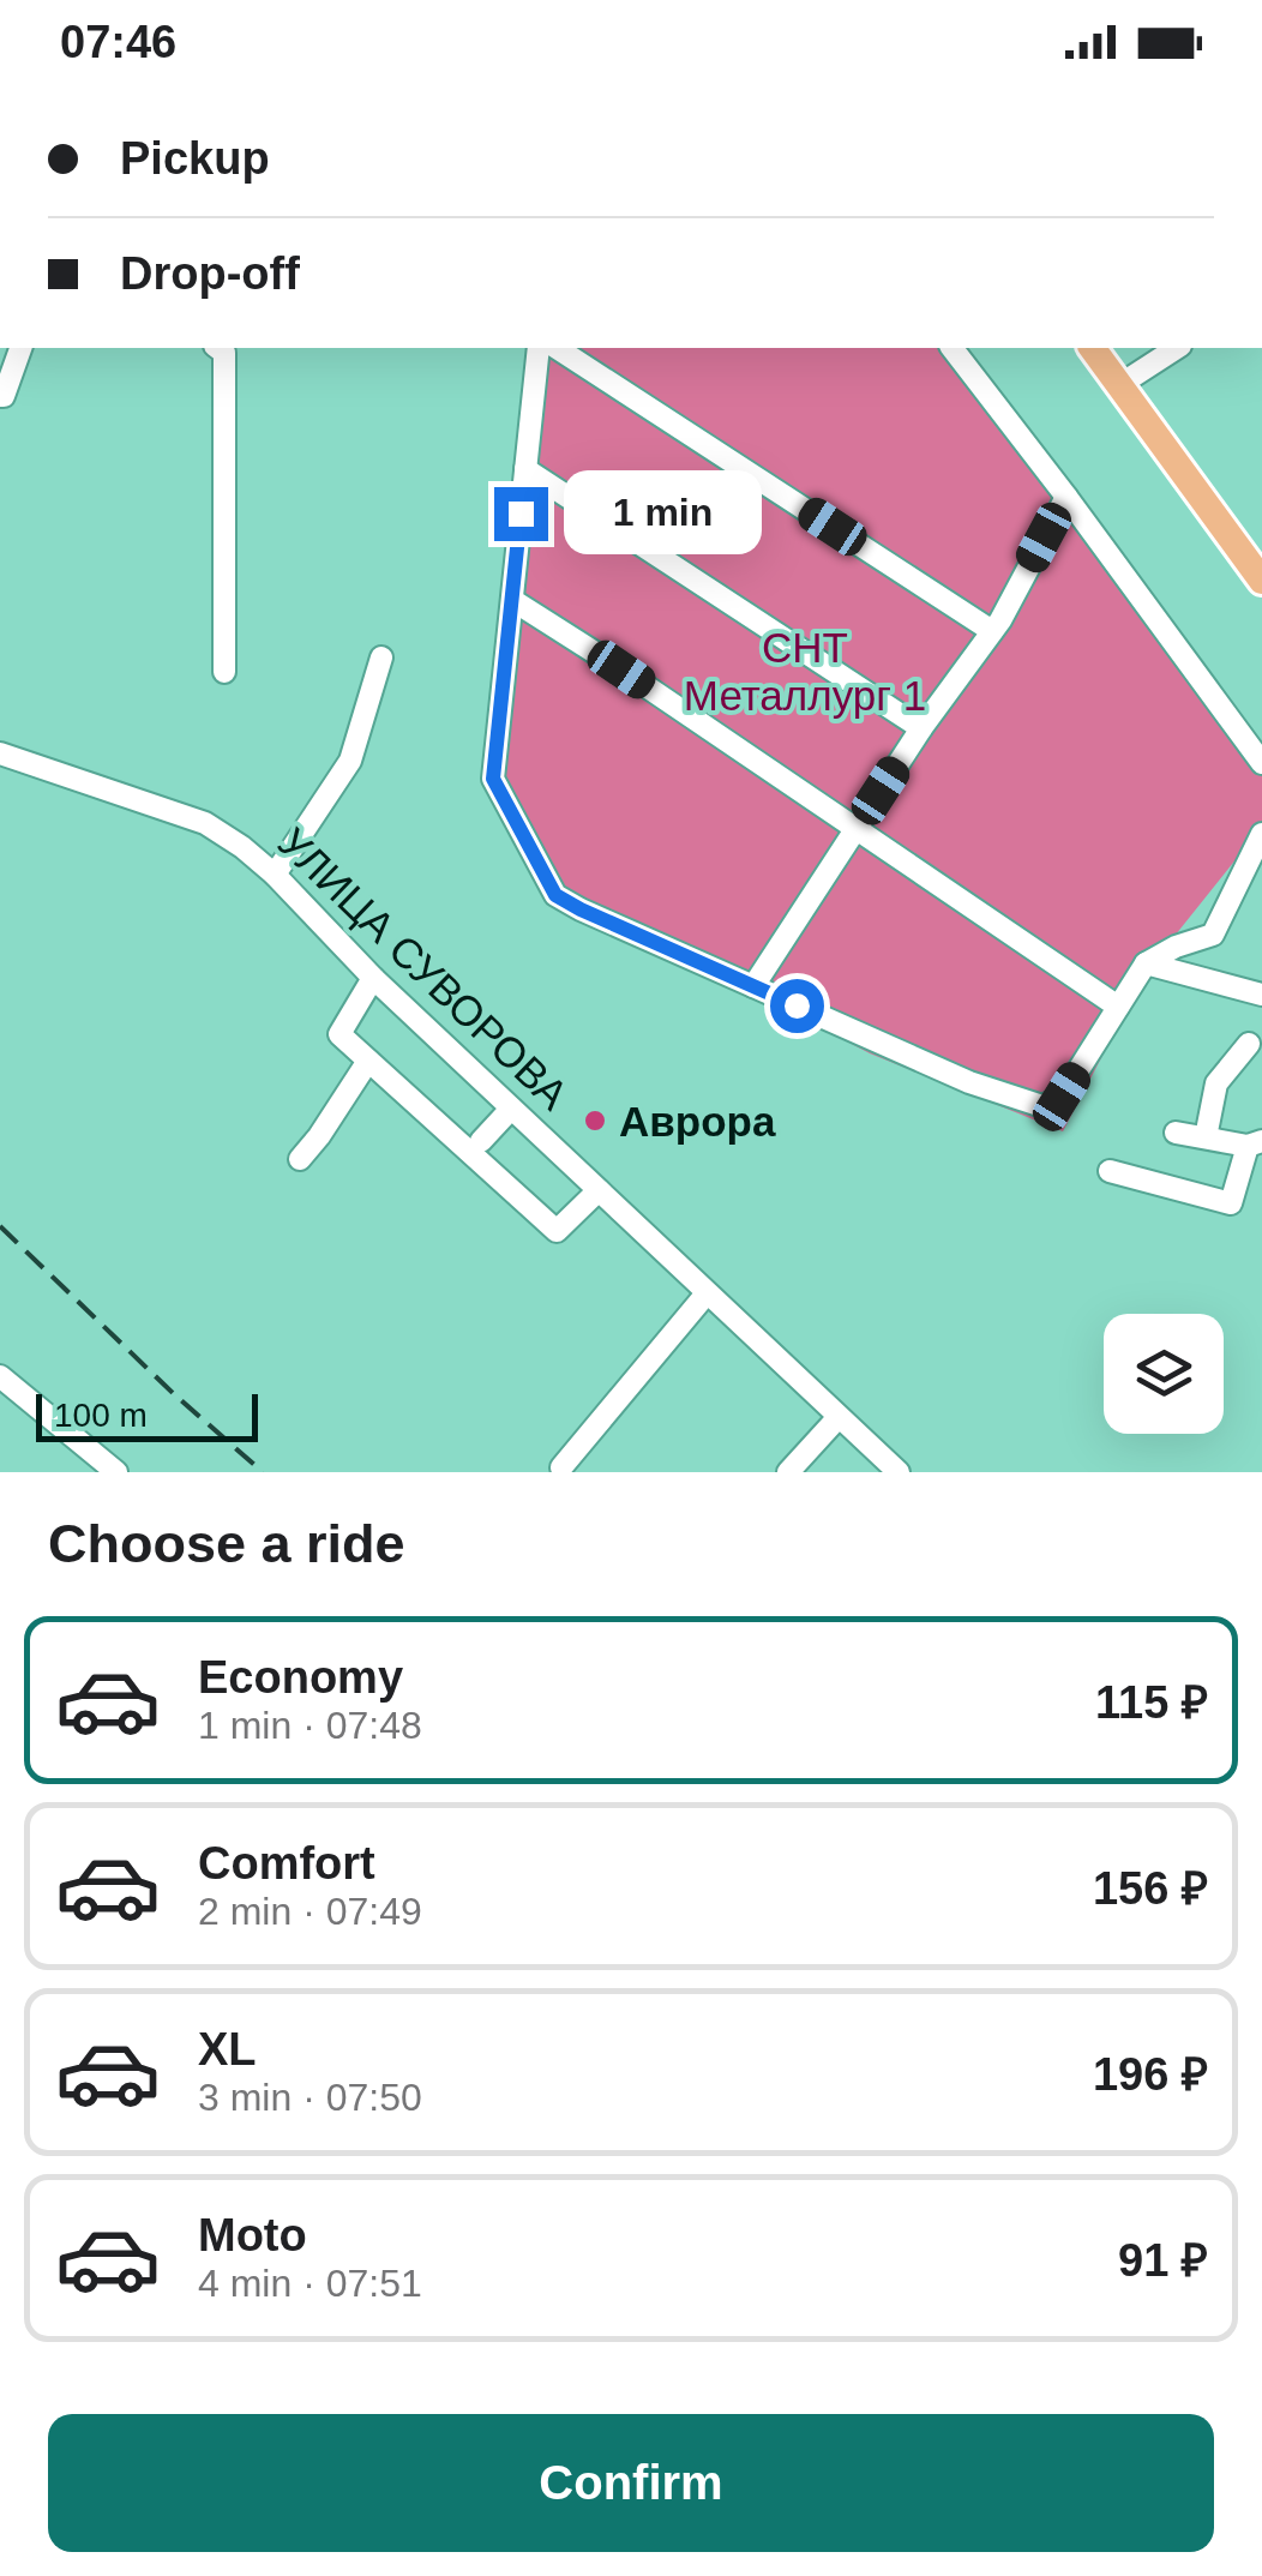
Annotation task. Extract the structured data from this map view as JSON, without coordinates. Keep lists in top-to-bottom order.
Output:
{
  "streets": {
    "street": ["УЛИЦА СУВОРОВА"]
  },
  "parks": ["СНТ Металлург 1"],
  "places": ["Аврора"],
  "scale_bar": "100 m",
  "page": {
    "status": "07:46",
    "banner": ["Pickup", "Drop-off"],
    "bubble": "1 min",
    "scale": "100 m",
    "heading": "Choose a ride",
    "list": [
      {
        "name": "Economy",
        "note": "1 min · 07:48",
        "value": "115 ₽"
      },
      {
        "name": "Comfort",
        "note": "2 min · 07:49",
        "value": "156 ₽"
      },
      {
        "name": "XL",
        "note": "3 min · 07:50",
        "value": "196 ₽"
      },
      {
        "name": "Moto",
        "note": "4 min · 07:51",
        "value": "91 ₽"
      }
    ],
    "buttons": "Confirm"
  }
}
